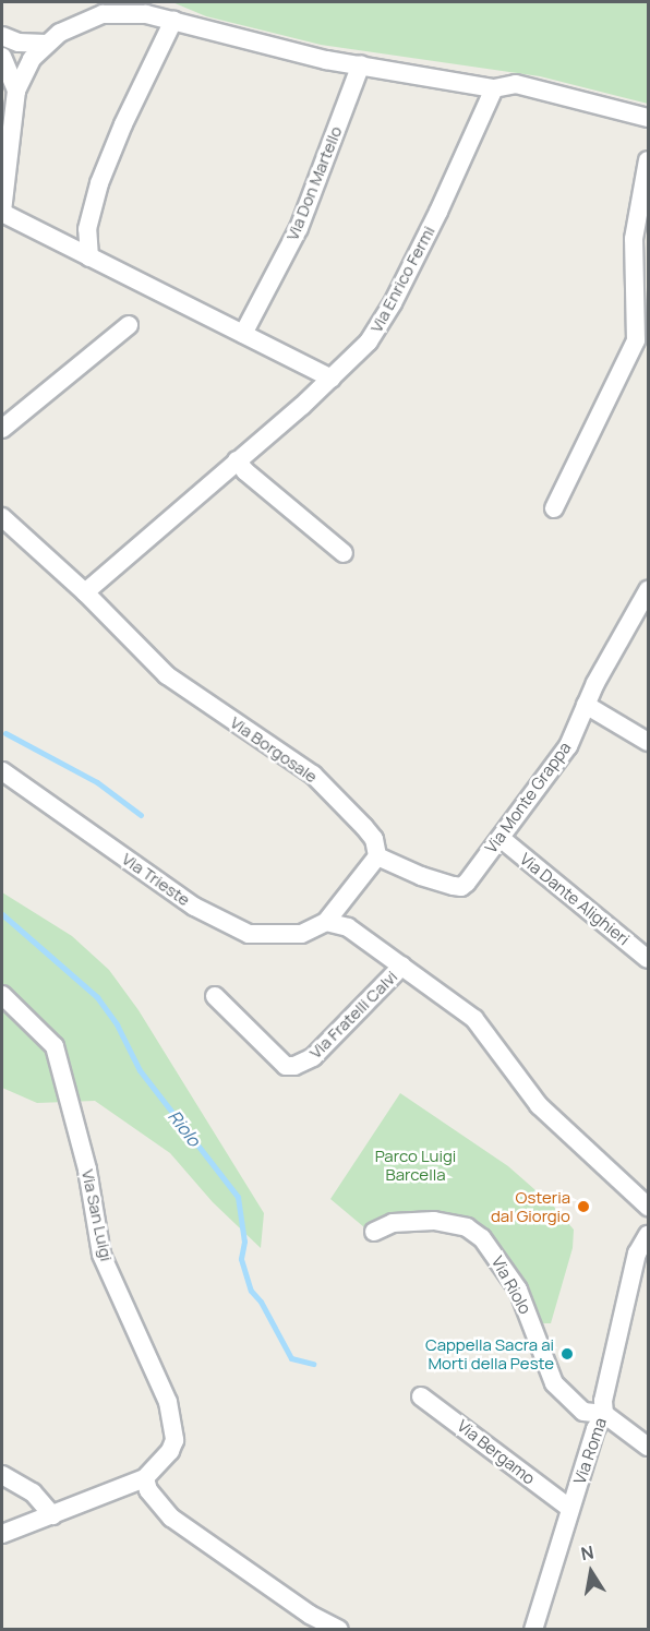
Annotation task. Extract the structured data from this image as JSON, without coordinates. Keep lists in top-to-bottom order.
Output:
{
  "streets": {
    "street": [
      "Via Don Martello",
      "Via Enrico Fermi",
      "Via Borgosale",
      "Via Monte Grappa",
      "Via Trieste",
      "Via Dante Alighieri",
      "Via Fratelli Calvi",
      "Via San Luigi",
      "Via Riolo",
      "Via Roma",
      "Via Bergamo"
    ]
  },
  "crossings": [
    ["Via Enrico Fermi", "Via Borgosale"],
    ["Via Borgosale", "Via Monte Grappa"],
    ["Via Monte Grappa", "Via Dante Alighieri"],
    ["Via Riolo", "Via Roma"],
    ["Via Roma", "Via Bergamo"]
  ],
  "water": ["Riolo"],
  "parks": ["Parco Luigi Barcella"],
  "places": ["Osteria dal Giorgio", "Cappella Sacra ai Morti della Peste"],
  "north": "top"
}
